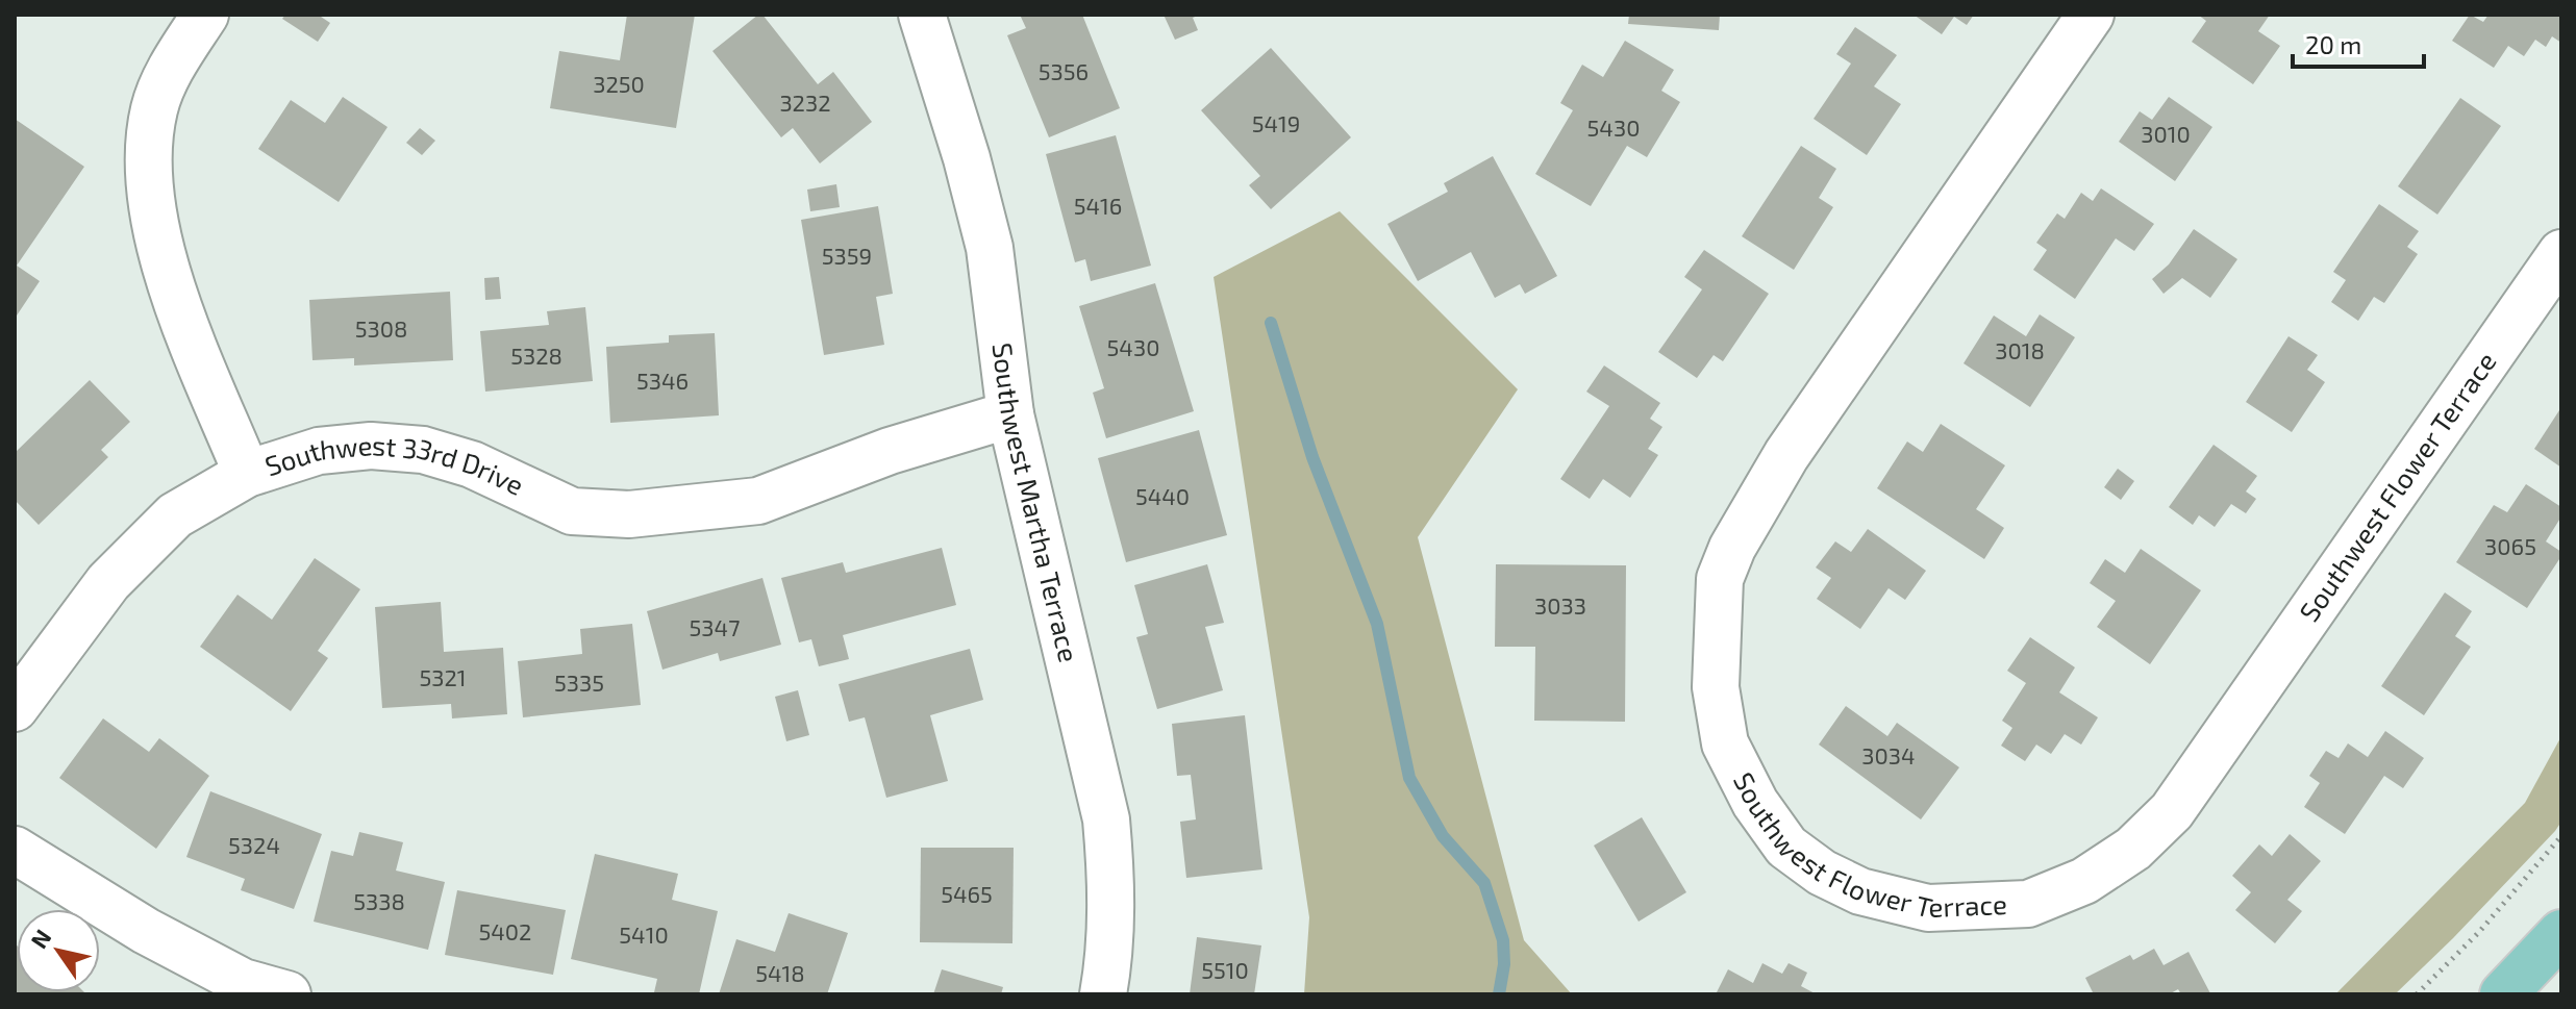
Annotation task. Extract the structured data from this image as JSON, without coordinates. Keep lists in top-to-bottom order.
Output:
{
  "streets": {
    "street": ["Southwest 33rd Drive", "Southwest Flower Terrace", "Southwest Martha Terrace"]
  },
  "crossings": [
    ["Southwest 33rd Drive", "Southwest Martha Terrace"]
  ],
  "house_numbers": [
    "5356",
    "3250",
    "3232",
    "5419",
    "5430",
    "3010",
    "5416",
    "5359",
    "5308",
    "5430",
    "3018",
    "5328",
    "5346",
    "5440",
    "3065",
    "3033",
    "5347",
    "5321",
    "5335",
    "3034",
    "5324",
    "5465",
    "5338",
    "5402",
    "5410",
    "5510",
    "5418"
  ],
  "scale_bar": "20 m",
  "north": "top left"
}
